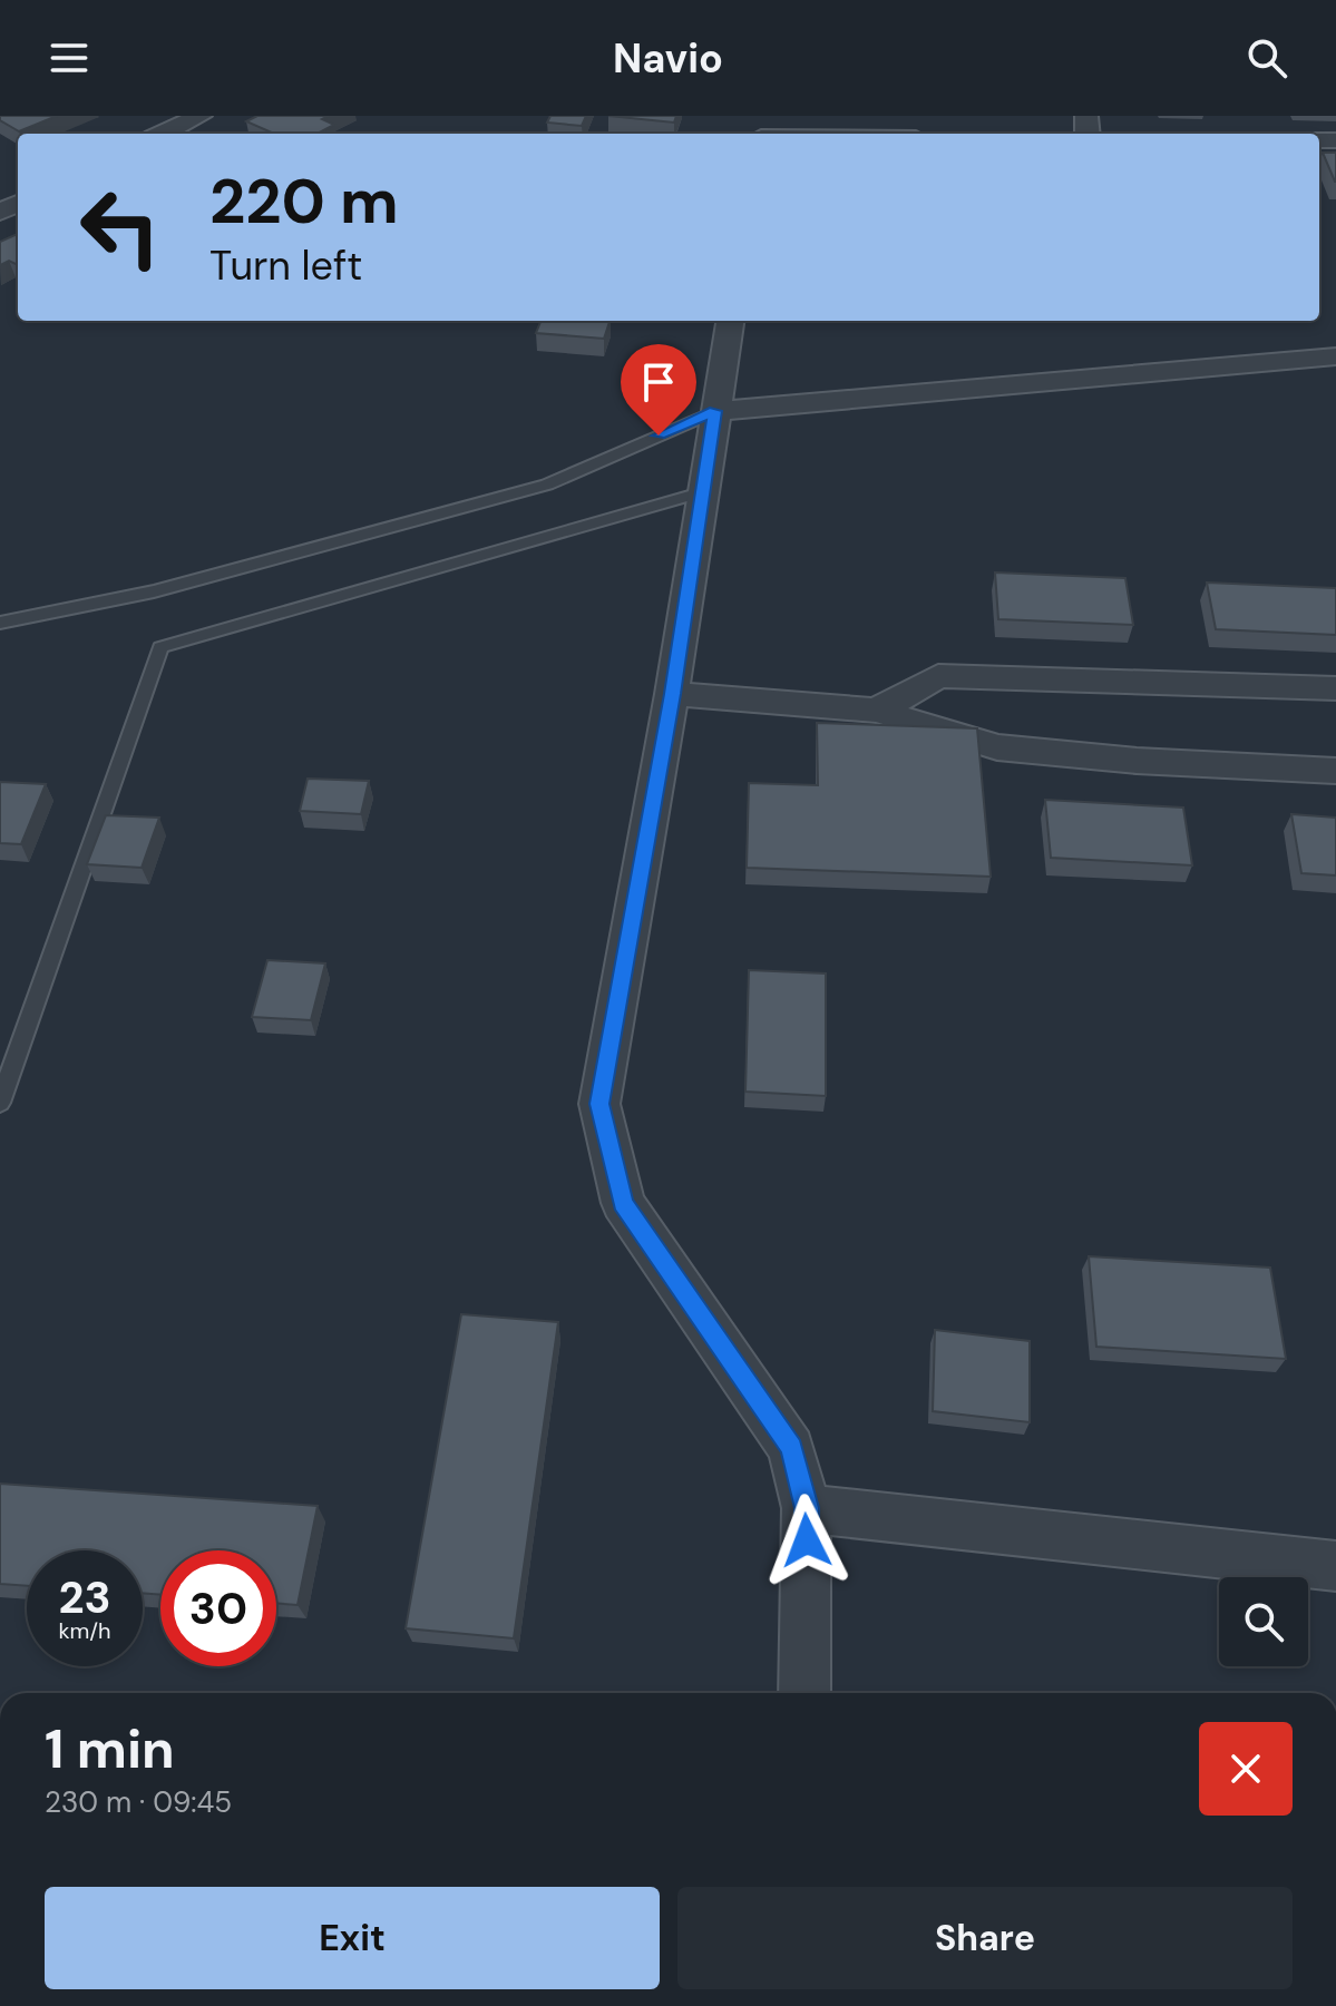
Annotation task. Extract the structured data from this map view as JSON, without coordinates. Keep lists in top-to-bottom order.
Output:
{
  "page": {
    "header": "Navio",
    "turn": ["220 m", "Turn left"],
    "speed": "23 km/h",
    "limit": "30",
    "heading": ["1 min", "230 m · 09:45"],
    "buttons": ["Exit", "Share"]
  }
}
